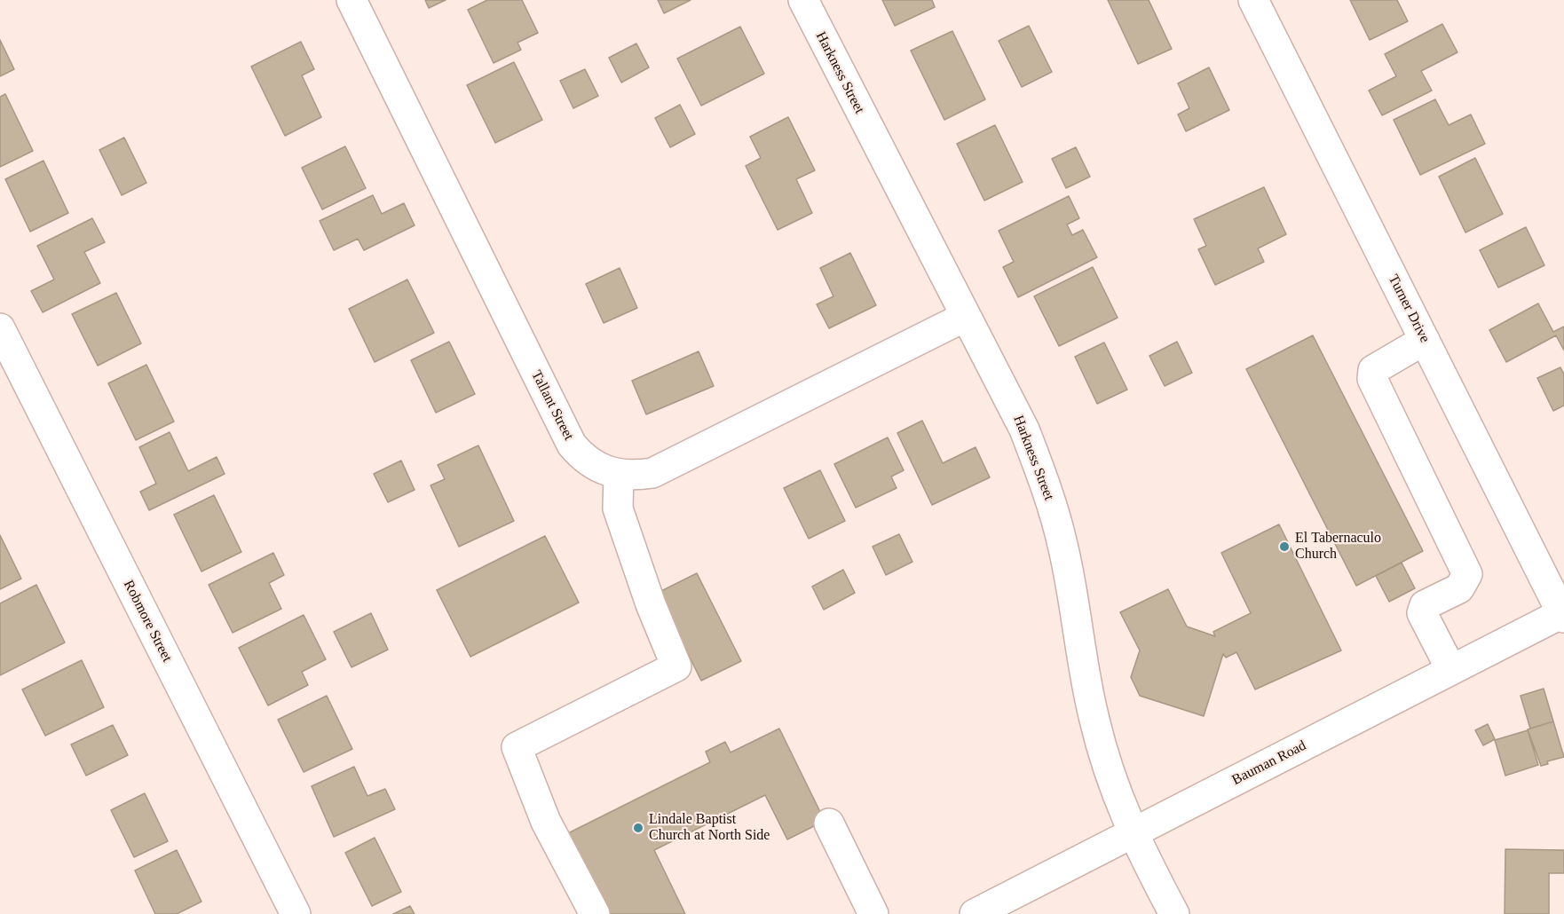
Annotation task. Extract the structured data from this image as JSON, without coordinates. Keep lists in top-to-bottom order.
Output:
{
  "streets": {
    "street": [
      "Harkness Street",
      "Turner Drive",
      "Tallant Street",
      "Robmore Street",
      "Bauman Road"
    ]
  },
  "crossings": [
    ["Harkness Street", "Tallant Street"],
    ["Harkness Street", "Bauman Road"],
    ["Turner Drive", "Bauman Road"]
  ],
  "places": ["El Tabernaculo Church", "Lindale Baptist Church at North Side"]
}
